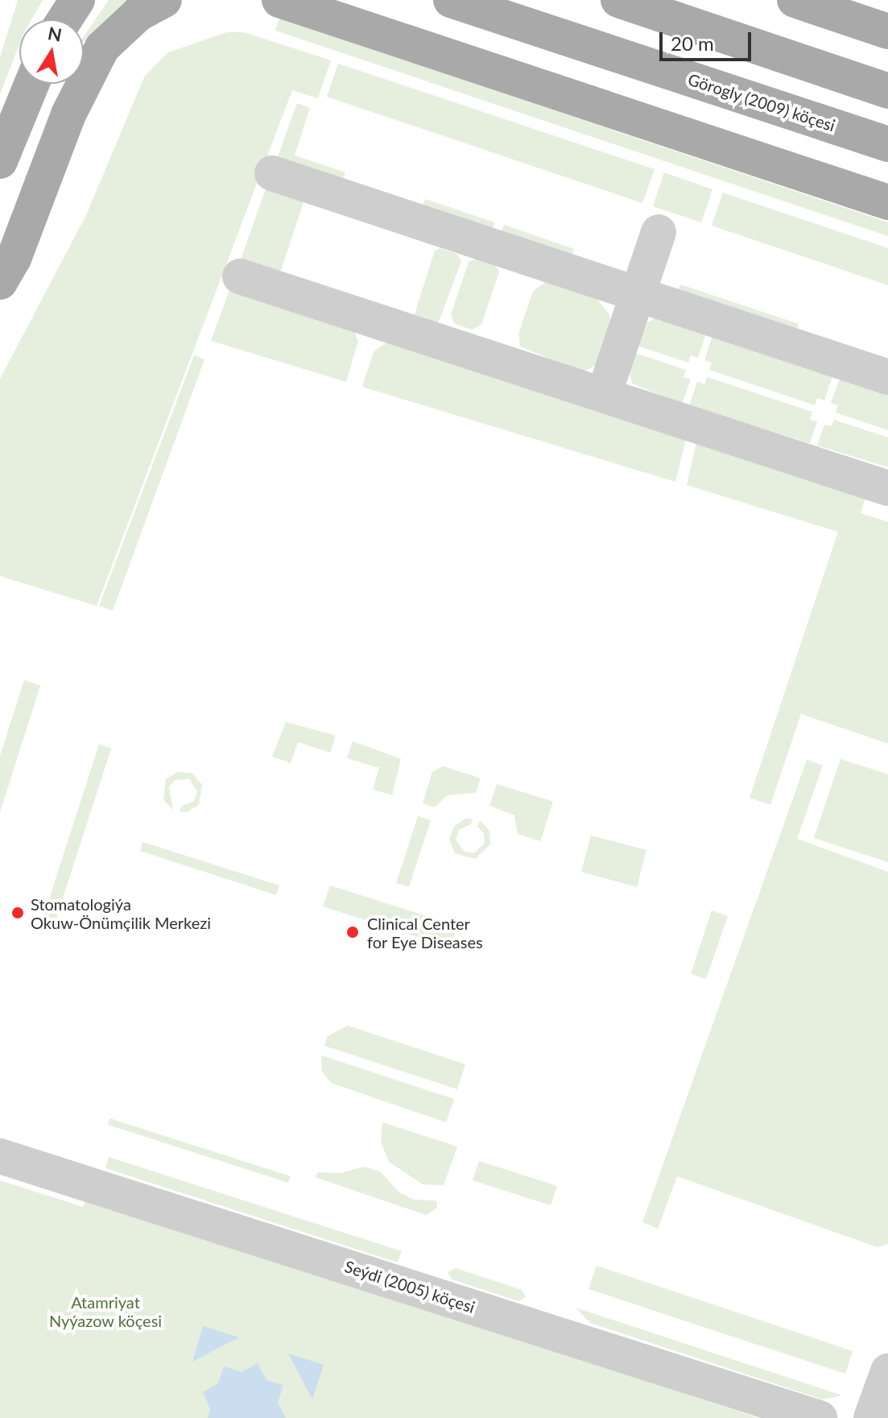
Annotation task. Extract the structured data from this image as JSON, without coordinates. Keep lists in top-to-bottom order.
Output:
{
  "streets": {
    "main road": ["Görogly (2009) köçesi"],
    "street": ["Seýdi (2005) köçesi"]
  },
  "parks": ["Atamriyat Nyýazow köçesi"],
  "places": ["Stomatologiýa Okuw-Önümçilik Merkezi", "Clinical Center for Eye Diseases"],
  "scale_bar": "20 m",
  "north": "top"
}
